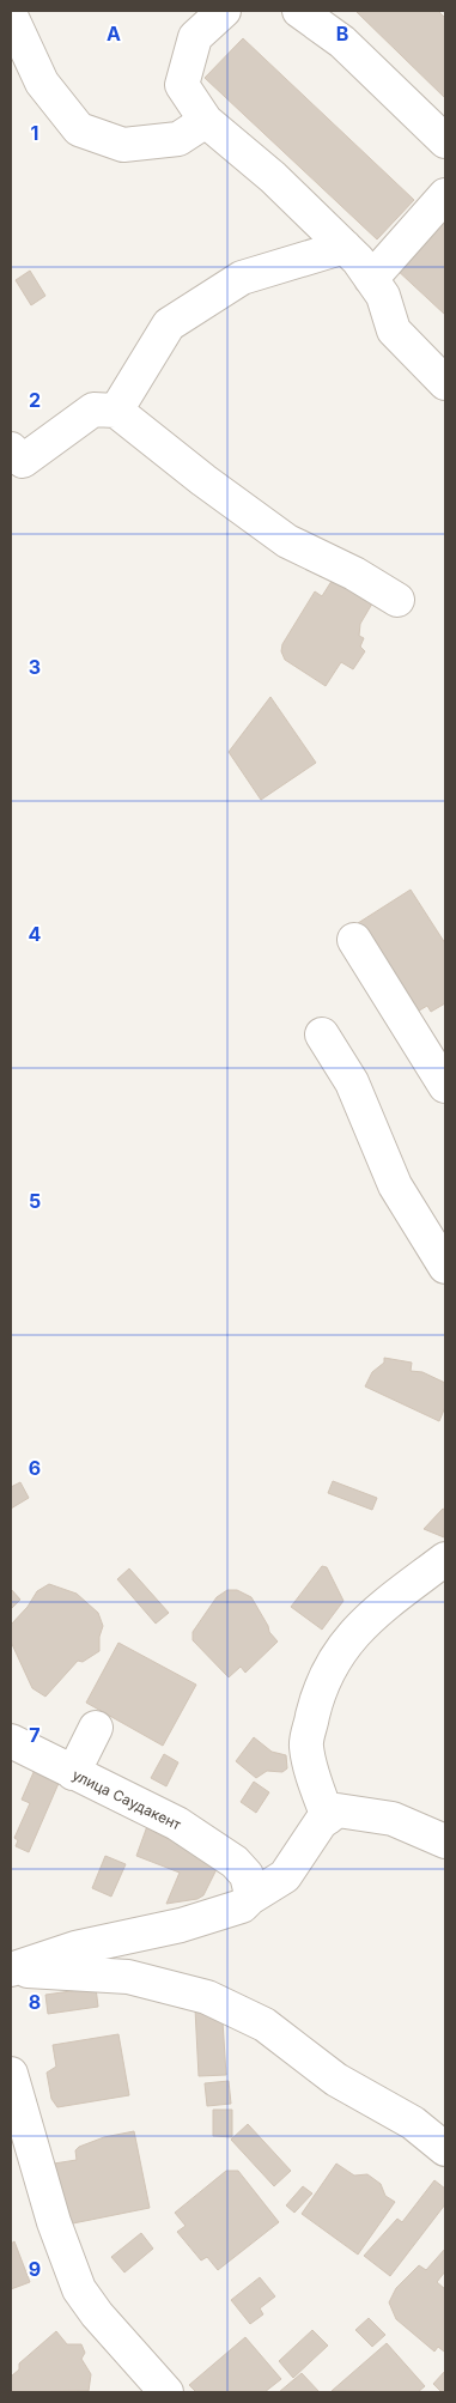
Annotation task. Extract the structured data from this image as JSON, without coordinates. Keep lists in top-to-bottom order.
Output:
{
  "streets": {
    "street": ["улица Саудакент"]
  },
  "grid": {
    "columns": ["A", "B"],
    "rows": [
      "1",
      "2",
      "3",
      "4",
      "5",
      "6",
      "7",
      "8",
      "9"
    ]
  }
}
